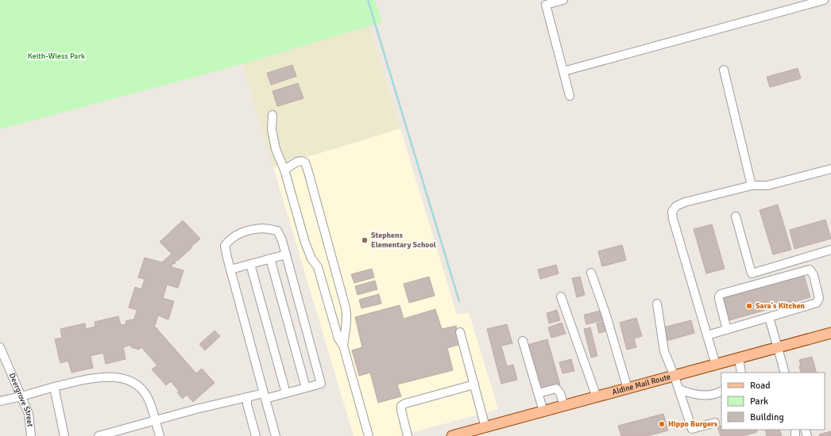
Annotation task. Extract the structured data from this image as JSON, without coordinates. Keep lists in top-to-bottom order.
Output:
{
  "streets": {
    "main road": ["Aldine Mail Route"],
    "street": ["Deergrove Street"]
  },
  "parks": ["Keith-Wiess Park"],
  "places": ["Stephens Elementary School", "Sara's Kitchen", "Hippo Burgers"],
  "legend": ["Road", "Park", "Building"]
}
